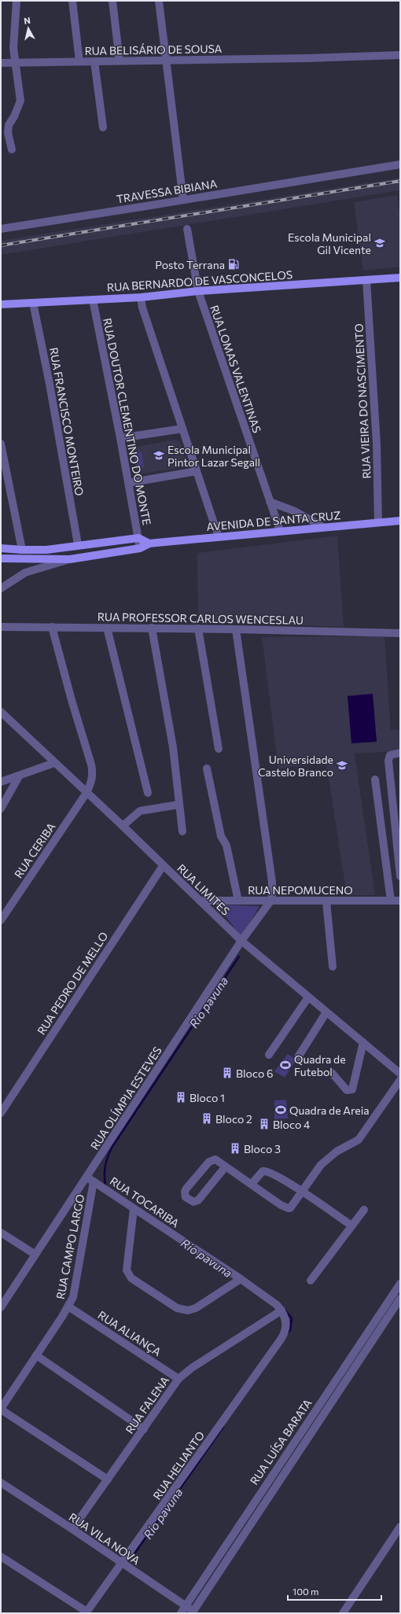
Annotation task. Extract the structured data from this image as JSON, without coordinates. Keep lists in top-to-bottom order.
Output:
{
  "streets": {
    "main road": ["RUA BERNARDO DE VASCONCELOS", "AVENIDA DE SANTA CRUZ"],
    "street": [
      "RUA BELISÁRIO DE SOUSA",
      "TRAVESSA BIBIANA",
      "RUA LOMAS VALENTINAS",
      "RUA VIEIRA DO NASCIMENTO",
      "RUA FRANCISCO MONTEIRO",
      "RUA DOUTOR CLEMENTINO DO MONTE",
      "RUA PROFESSOR CARLOS WENCESLAU",
      "RUA CERIBA",
      "RUA LIMITES",
      "RUA NEPOMUCENO",
      "RUA PEDRO DE MELLO",
      "RUA OLÍMPIA ESTEVES",
      "RUA TOCARIBA",
      "RUA CAMPO LARGO",
      "RUA ALIANÇA",
      "RUA FALENA",
      "RUA LUÍSA BARATA",
      "RUA HELIANTO",
      "RUA VILA NOVA"
    ]
  },
  "crossings": [
    ["RUA BERNARDO DE VASCONCELOS", "RUA LOMAS VALENTINAS"],
    ["RUA BERNARDO DE VASCONCELOS", "RUA VIEIRA DO NASCIMENTO"],
    ["RUA BERNARDO DE VASCONCELOS", "RUA FRANCISCO MONTEIRO"],
    ["RUA BERNARDO DE VASCONCELOS", "RUA DOUTOR CLEMENTINO DO MONTE"],
    ["RUA LOMAS VALENTINAS", "AVENIDA DE SANTA CRUZ"],
    ["RUA VIEIRA DO NASCIMENTO", "AVENIDA DE SANTA CRUZ"],
    ["RUA DOUTOR CLEMENTINO DO MONTE", "AVENIDA DE SANTA CRUZ"],
    ["RUA PROFESSOR CARLOS WENCESLAU", "RUA CERIBA"],
    ["RUA CERIBA", "RUA LIMITES"],
    ["RUA LIMITES", "RUA NEPOMUCENO"],
    ["RUA LIMITES", "RUA PEDRO DE MELLO"],
    ["RUA LIMITES", "RUA OLÍMPIA ESTEVES"],
    ["RUA NEPOMUCENO", "RUA OLÍMPIA ESTEVES"],
    ["RUA OLÍMPIA ESTEVES", "RUA TOCARIBA"],
    ["RUA OLÍMPIA ESTEVES", "RUA CAMPO LARGO"],
    ["RUA TOCARIBA", "RUA CAMPO LARGO"],
    ["RUA TOCARIBA", "RUA FALENA"],
    ["RUA TOCARIBA", "RUA HELIANTO"],
    ["RUA CAMPO LARGO", "RUA ALIANÇA"],
    ["RUA ALIANÇA", "RUA FALENA"],
    ["RUA FALENA", "RUA HELIANTO"],
    ["RUA FALENA", "RUA VILA NOVA"],
    ["RUA LUÍSA BARATA", "RUA VILA NOVA"],
    ["RUA HELIANTO", "RUA VILA NOVA"]
  ],
  "water": ["Rio pavuna"],
  "places": {
    "school or university": ["Escola Municipal Gil Vicente", "Escola Municipal Pintor Lazar Segall", "Universidade Castelo Branco"],
    "fuel station": ["Posto Terrana"],
    "sports": ["Quadra de Futebol", "Quadra de Areia"],
    "building": [
      "Bloco 6",
      "Bloco 1",
      "Bloco 2",
      "Bloco 4",
      "Bloco 3"
    ]
  },
  "scale_bar": "100 m",
  "north": "top"
}
